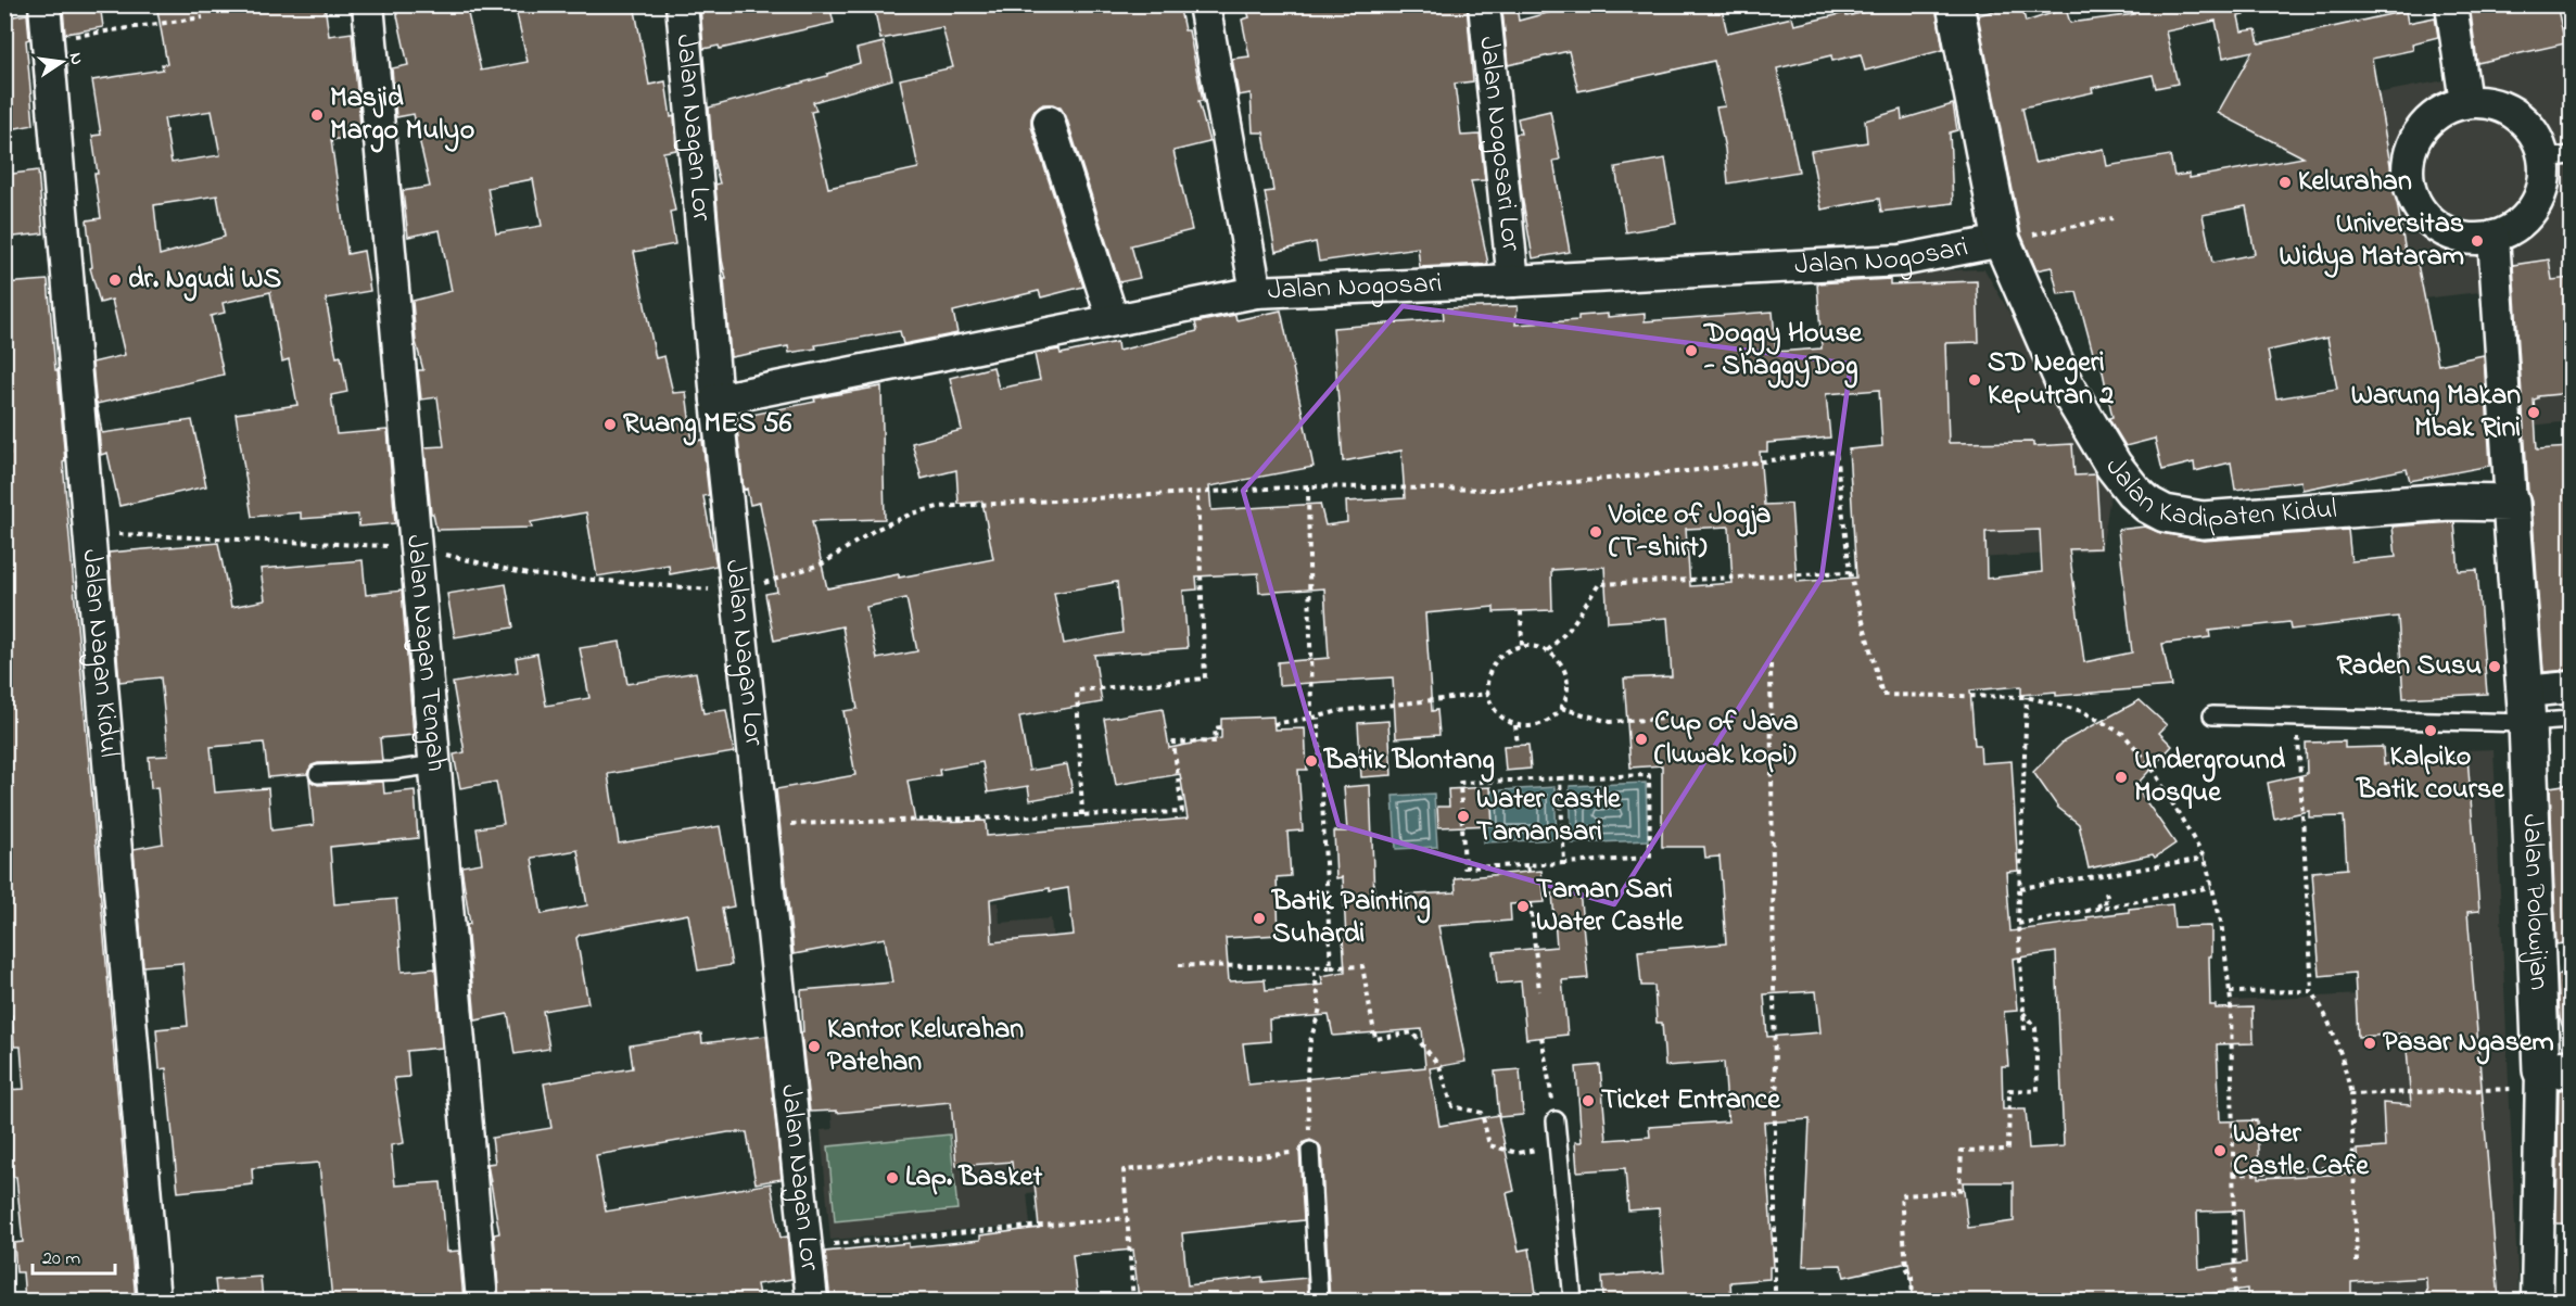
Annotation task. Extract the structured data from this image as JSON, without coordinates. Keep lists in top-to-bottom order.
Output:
{
  "streets": {
    "street": [
      "Jalan Nagan Lor",
      "Jalan Nogosari Lor",
      "Jalan Nogosari",
      "Jalan Kadipaten Kidul",
      "Jalan Nagan Tengah",
      "Jalan Nagan Kidul",
      "Jalan Polowijan"
    ]
  },
  "crossings": [
    ["Jalan Nagan Lor", "Jalan Nogosari"],
    ["Jalan Nogosari Lor", "Jalan Nogosari"],
    ["Jalan Nogosari", "Jalan Kadipaten Kidul"],
    ["Jalan Kadipaten Kidul", "Jalan Polowijan"]
  ],
  "places": [
    "Masjid Margo Mulyo",
    "Kelurahan",
    "Universitas Widya Mataram",
    "dr. Ngudi WS",
    "Doggy House - ShaggyDog",
    "SD Negeri Keputran 2",
    "Warung Makan Mbak Rini",
    "Ruang MES 56",
    "Voice of Jogja (T-shirt)",
    "Raden Susu",
    "Kalpiko Batik course",
    "Cup of Java (luwak kopi)",
    "Batik Blontang",
    "Underground Mosque",
    "Water castle Tamansari",
    "Taman Sari Water Castle",
    "Batik Painting Suhardi",
    "Pasar Ngasem",
    "Kantor Kelurahan Patehan",
    "Ticket Entrance",
    "Water Castle Cafe",
    "Lap. Basket"
  ],
  "scale_bar": "20 m",
  "north": "right"
}
